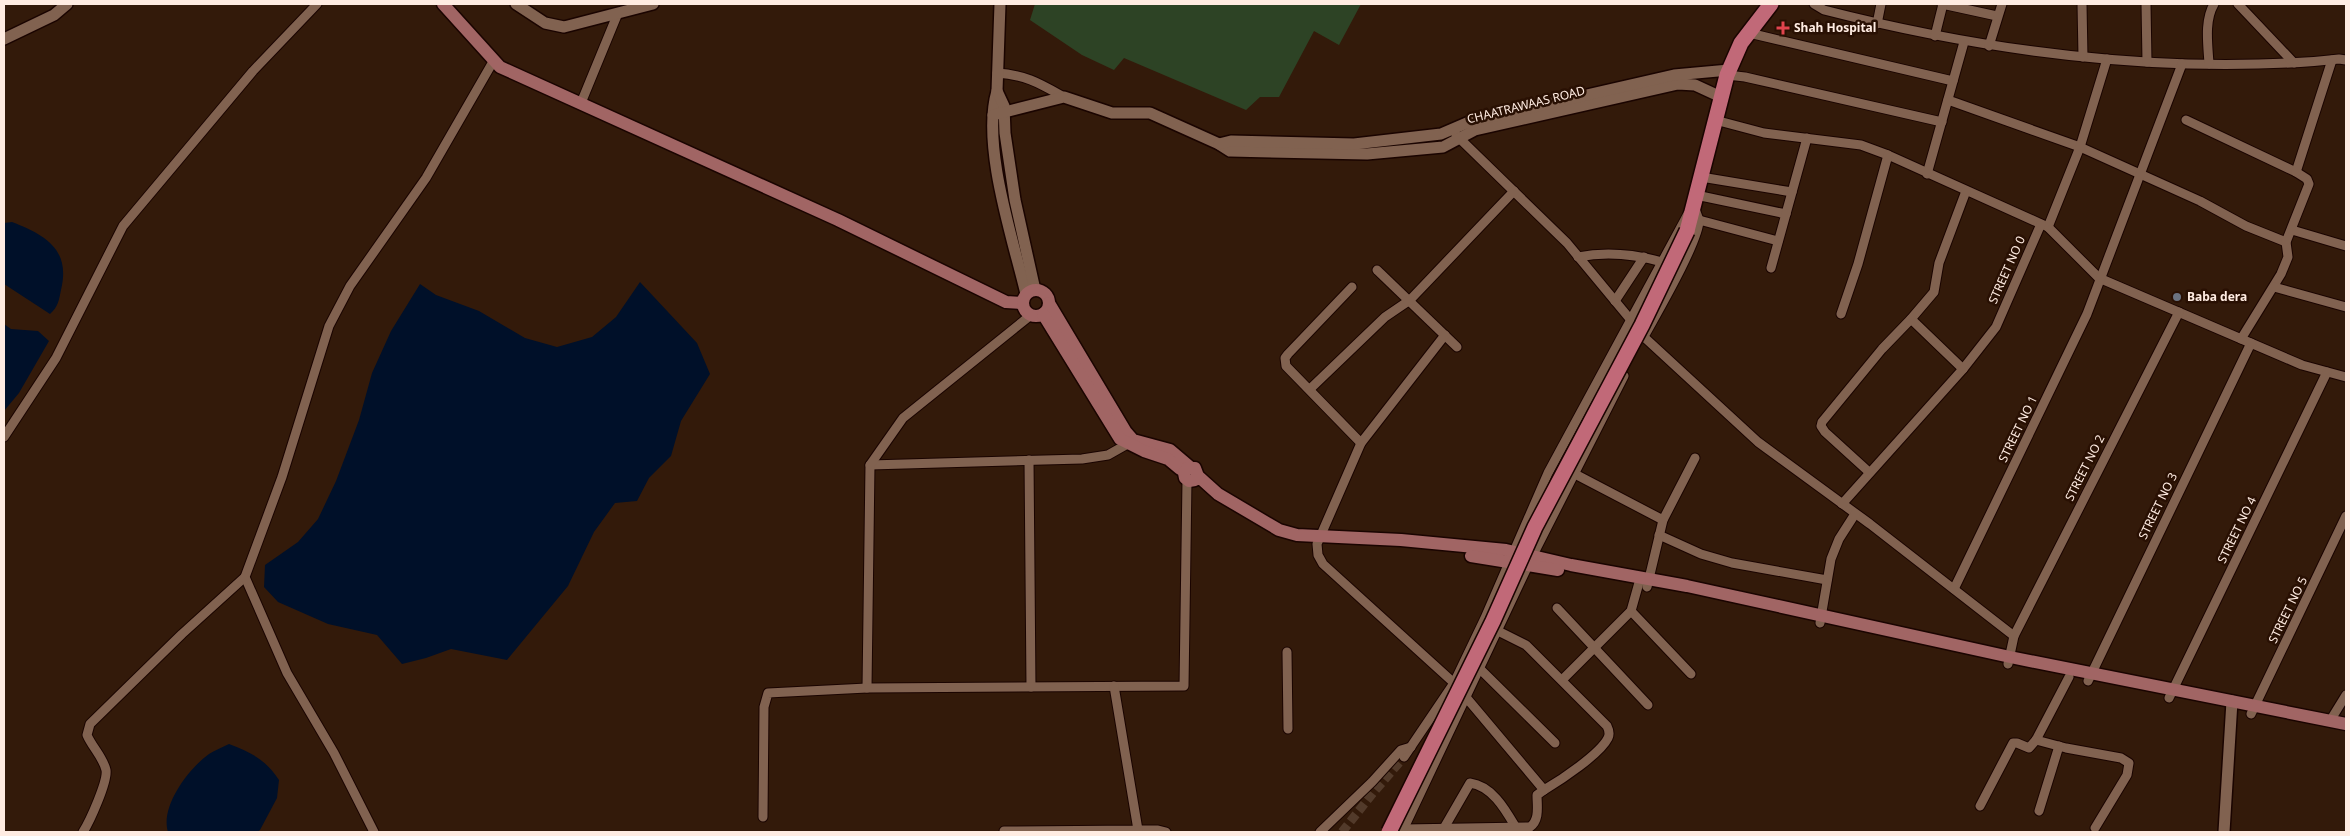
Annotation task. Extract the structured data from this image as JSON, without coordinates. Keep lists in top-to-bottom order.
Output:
{
  "streets": {
    "street": [
      "CHAATRAWAAS ROAD",
      "STREET NO 0",
      "STREET NO 1",
      "STREET NO 2",
      "STREET NO 3",
      "STREET NO 4",
      "STREET NO 5"
    ]
  },
  "places": {
    "health": ["Shah Hospital"],
    "other": ["Baba dera"]
  }
}
